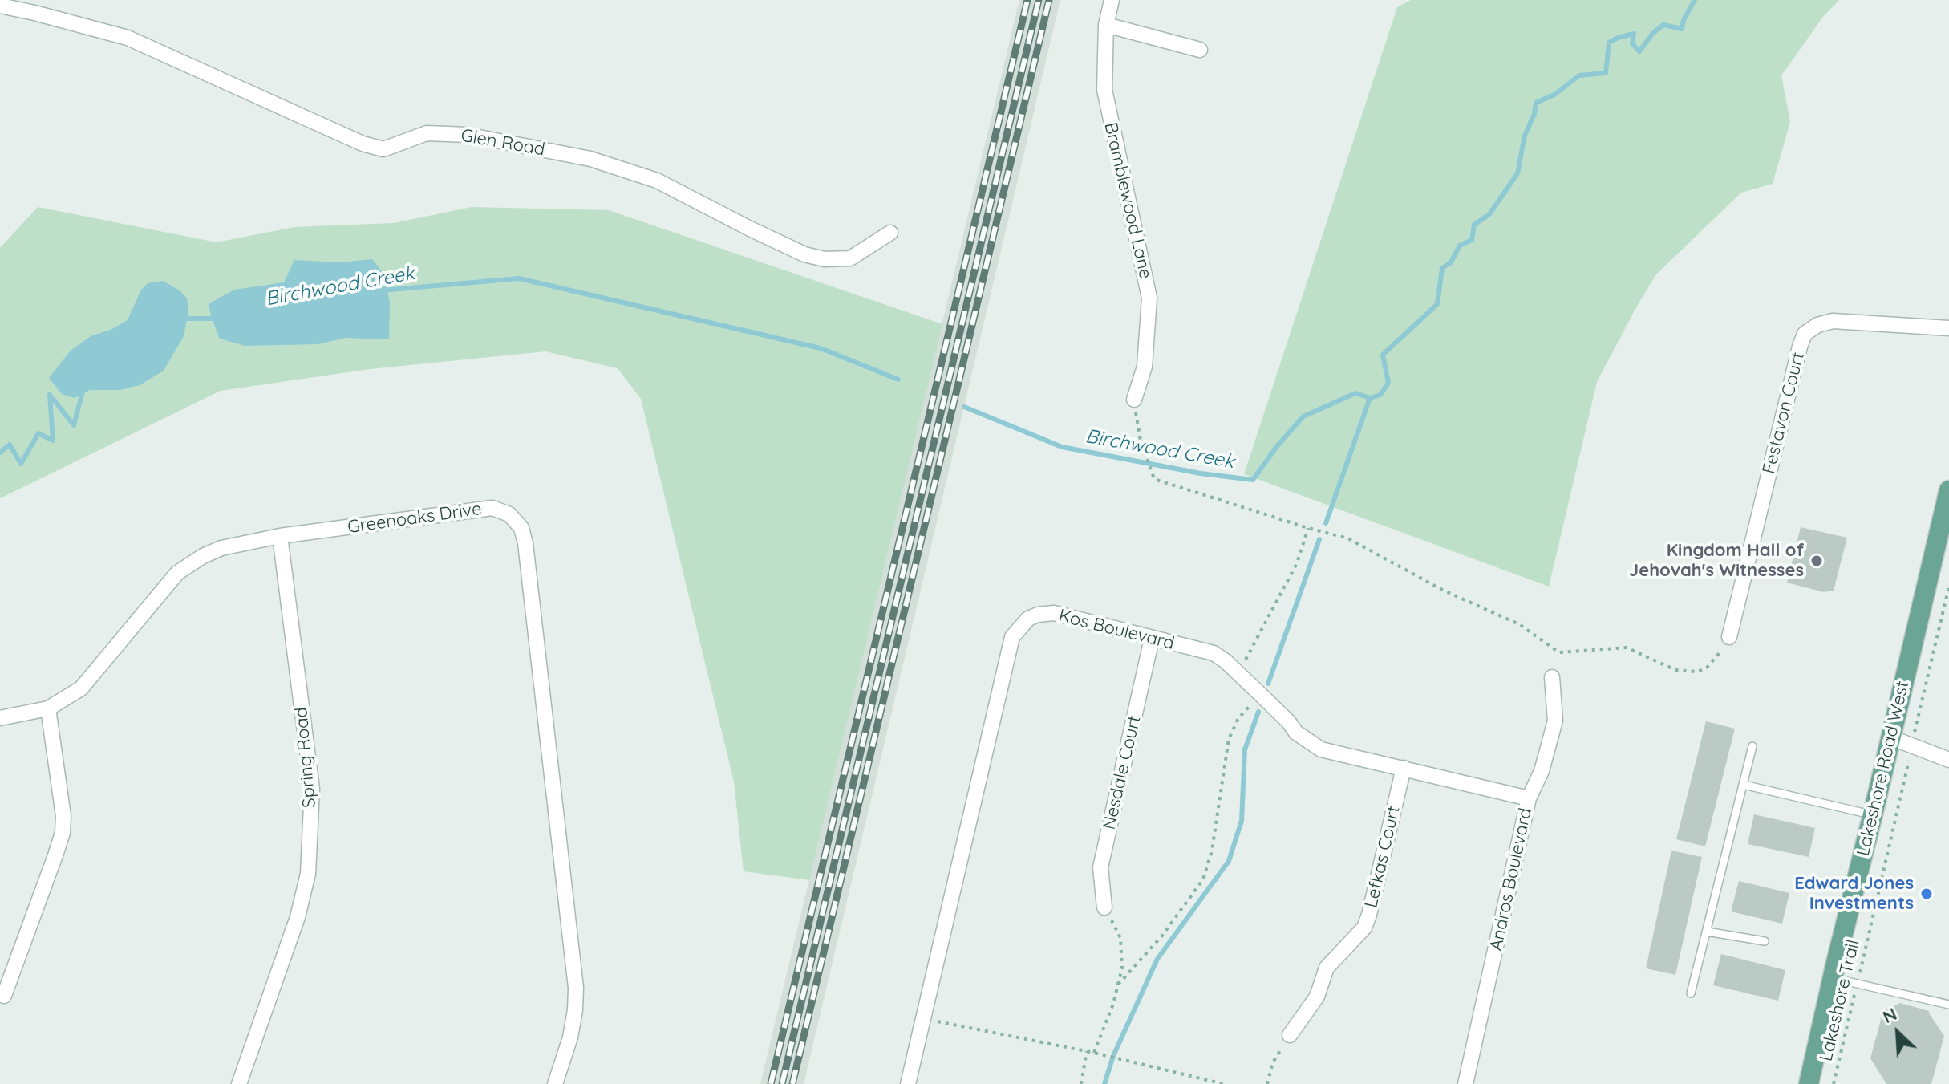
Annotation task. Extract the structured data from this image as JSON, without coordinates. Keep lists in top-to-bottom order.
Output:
{
  "streets": {
    "main road": ["Lakeshore Road West"],
    "street": [
      "Glen Road",
      "Bramblewood Lane",
      "Festavon Court",
      "Greenoaks Drive",
      "Kos Boulevard",
      "Spring Road",
      "Nesdale Court",
      "Lefkas Court",
      "Andros Boulevard"
    ],
    "path": ["Lakeshore Trail"]
  },
  "crossings": [
    ["Greenoaks Drive", "Spring Road"],
    ["Kos Boulevard", "Nesdale Court"],
    ["Kos Boulevard", "Lefkas Court"],
    ["Kos Boulevard", "Andros Boulevard"]
  ],
  "water": ["Birchwood Creek"],
  "places": ["Kingdom Hall of Jehovah's Witnesses", "Edward Jones Investments"],
  "north": "top left"
}
